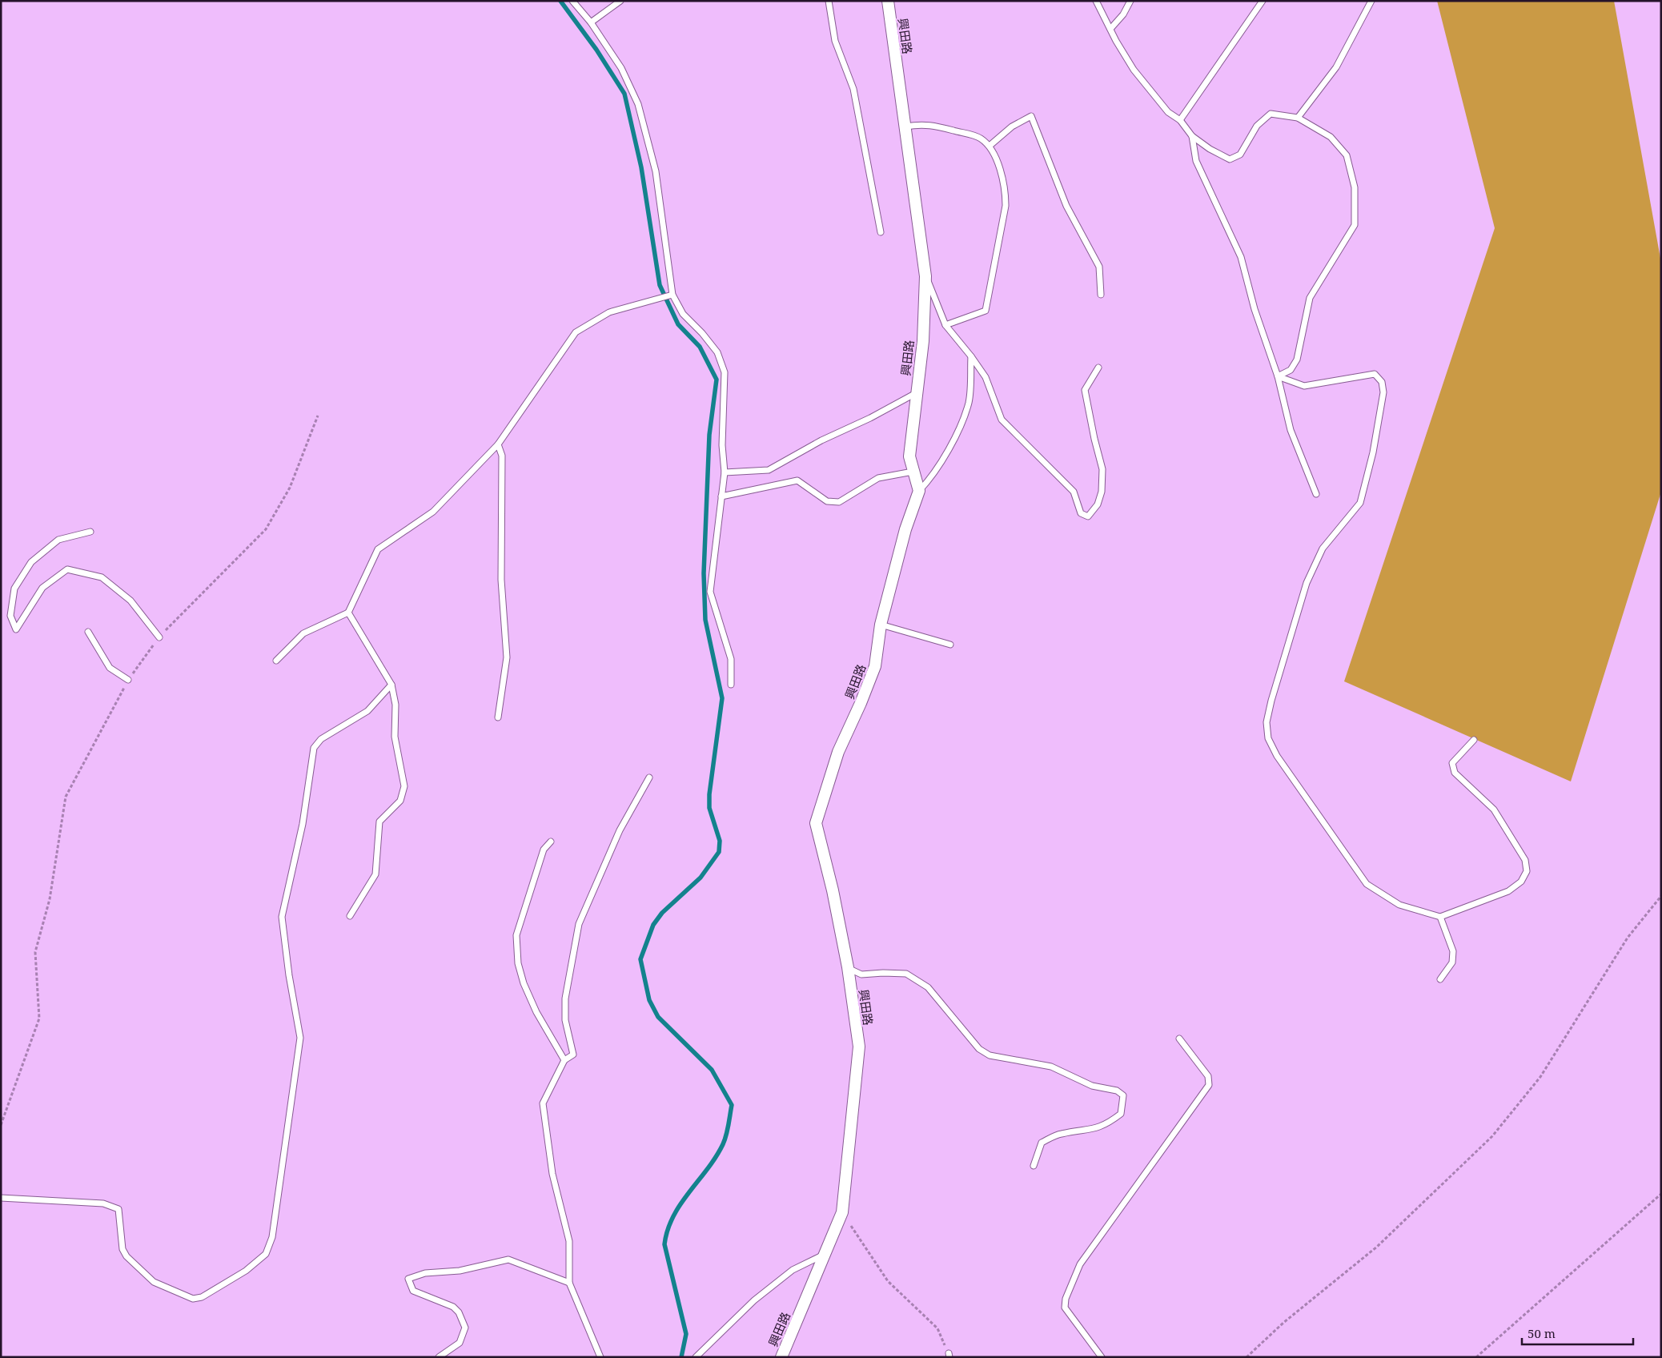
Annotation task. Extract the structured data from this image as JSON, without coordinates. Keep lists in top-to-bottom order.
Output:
{
  "streets": {
    "street": ["興田路"]
  },
  "scale_bar": "50 m"
}
